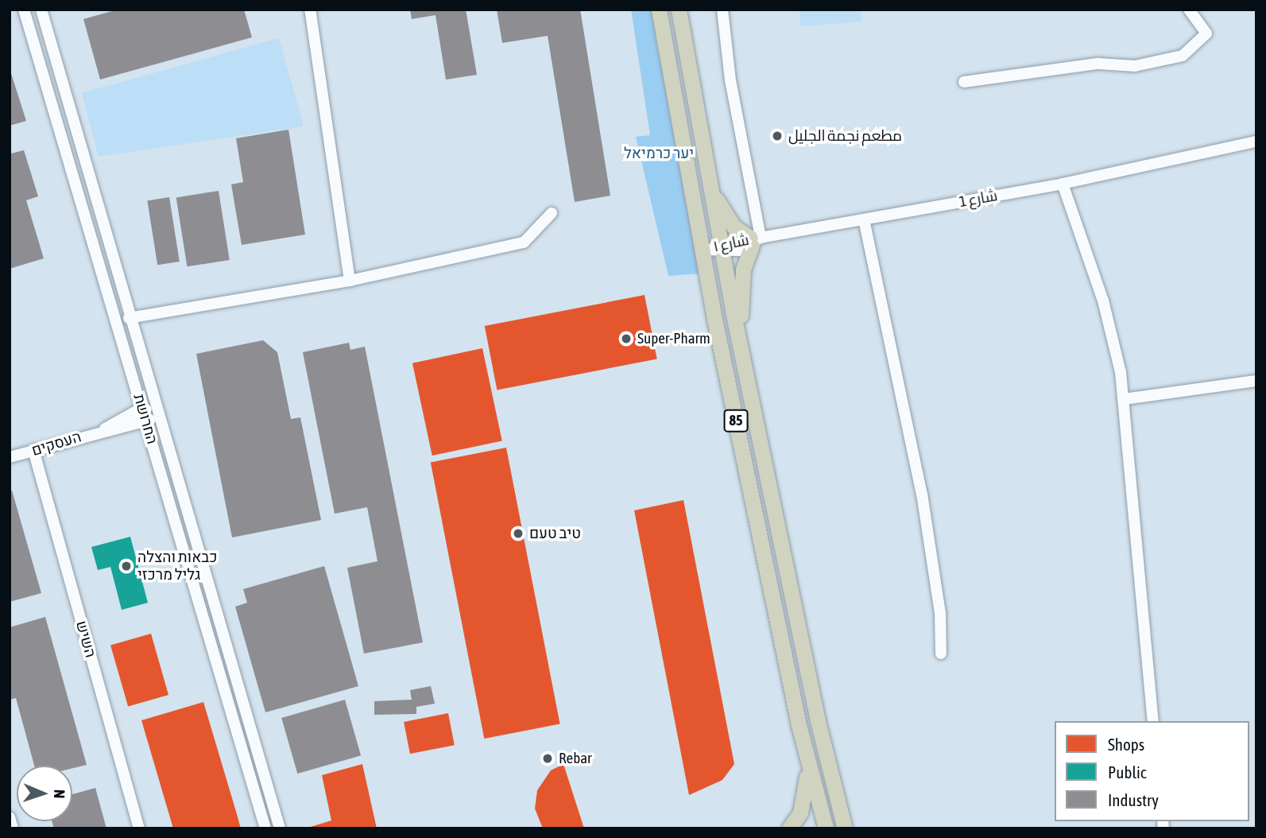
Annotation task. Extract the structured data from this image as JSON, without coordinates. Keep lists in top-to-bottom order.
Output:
{
  "streets": {
    "highway": ["85"],
    "street": [
      "شارع 1",
      "החרושת",
      "העסקים",
      "השיש"
    ]
  },
  "crossings": [
    ["شارع 1", "85"],
    ["העסקים", "השיש"]
  ],
  "parks": ["יער כרמיאל"],
  "places": [
    "مطعم نجمة الجليل",
    "Super-Pharm",
    "טיב טעם",
    "כבאות והצלה גליל מרכזי",
    "Rebar"
  ],
  "legend": ["Shops", "Public", "Industry"],
  "north": "right"
}
